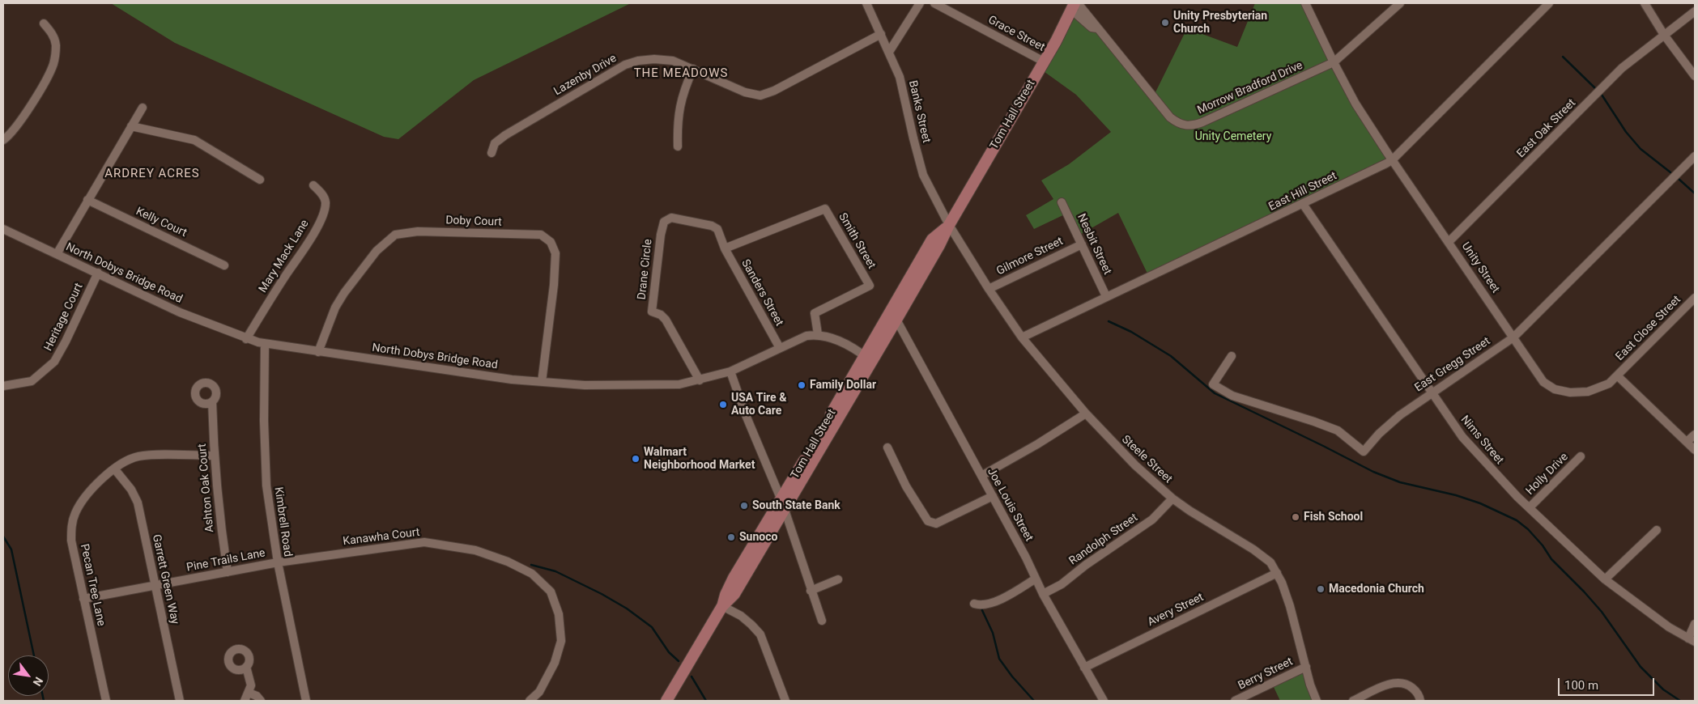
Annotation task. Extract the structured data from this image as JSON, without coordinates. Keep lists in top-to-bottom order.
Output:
{
  "streets": {
    "main road": ["Tom Hall Street"],
    "street": [
      "Grace Street",
      "Lazenby Drive",
      "Morrow Bradford Drive",
      "Banks Street",
      "East Oak Street",
      "East Hill Street",
      "Doby Court",
      "Kelly Court",
      "Smith Street",
      "Nesbit Street",
      "Mary Mack Lane",
      "Gilmore Street",
      "Unity Street",
      "Drane Circle",
      "North Dobys Bridge Road",
      "Sanders Street",
      "Heritage Court",
      "East Close Street",
      "East Gregg Street",
      "Nims Street",
      "Steele Street",
      "Holly Drive",
      "Ashton Oak Court",
      "Joe Louis Street",
      "Kimbrell Road",
      "Kanawha Court",
      "Randolph Street",
      "Pine Trails Lane",
      "Garrett Green Way",
      "Pecan Tree Lane",
      "Avery Street",
      "Berry Street"
    ]
  },
  "crossings": [
    ["Grace Street", "Tom Hall Street"],
    ["Lazenby Drive", "Banks Street"],
    ["Morrow Bradford Drive", "Tom Hall Street"],
    ["Morrow Bradford Drive", "Unity Street"],
    ["Banks Street", "Tom Hall Street"],
    ["Banks Street", "Steele Street"],
    ["Tom Hall Street", "Steele Street"],
    ["Tom Hall Street", "Joe Louis Street"],
    ["East Oak Street", "Unity Street"],
    ["East Hill Street", "Nesbit Street"],
    ["East Hill Street", "Unity Street"],
    ["East Hill Street", "Nims Street"],
    ["East Hill Street", "Steele Street"],
    ["Doby Court", "North Dobys Bridge Road"],
    ["Smith Street", "Drane Circle"],
    ["Smith Street", "North Dobys Bridge Road"],
    ["Smith Street", "Sanders Street"],
    ["Nesbit Street", "Gilmore Street"],
    ["Mary Mack Lane", "North Dobys Bridge Road"],
    ["Gilmore Street", "Steele Street"],
    ["Unity Street", "East Close Street"],
    ["Unity Street", "East Gregg Street"],
    ["Drane Circle", "North Dobys Bridge Road"],
    ["Drane Circle", "Sanders Street"],
    ["North Dobys Bridge Road", "Sanders Street"],
    ["North Dobys Bridge Road", "Heritage Court"],
    ["North Dobys Bridge Road", "Kimbrell Road"],
    ["East Gregg Street", "Nims Street"],
    ["Nims Street", "Holly Drive"],
    ["Steele Street", "Randolph Street"],
    ["Steele Street", "Avery Street"],
    ["Steele Street", "Berry Street"],
    ["Ashton Oak Court", "Pine Trails Lane"],
    ["Ashton Oak Court", "Pecan Tree Lane"],
    ["Joe Louis Street", "Randolph Street"],
    ["Joe Louis Street", "Avery Street"],
    ["Kimbrell Road", "Kanawha Court"],
    ["Kimbrell Road", "Pine Trails Lane"],
    ["Kanawha Court", "Pine Trails Lane"],
    ["Pine Trails Lane", "Garrett Green Way"],
    ["Pine Trails Lane", "Pecan Tree Lane"],
    ["Garrett Green Way", "Pecan Tree Lane"]
  ],
  "districts": ["THE MEADOWS", "ARDREY ACRES"],
  "parks": ["Unity Cemetery"],
  "places": [
    "Unity Presbyterian Church",
    "Family Dollar",
    "USA Tire & Auto Care",
    "Walmart Neighborhood Market",
    "South State Bank",
    "Fish School",
    "Sunoco",
    "Macedonia Church"
  ],
  "scale_bar": "100 m",
  "north": "bottom right"
}
